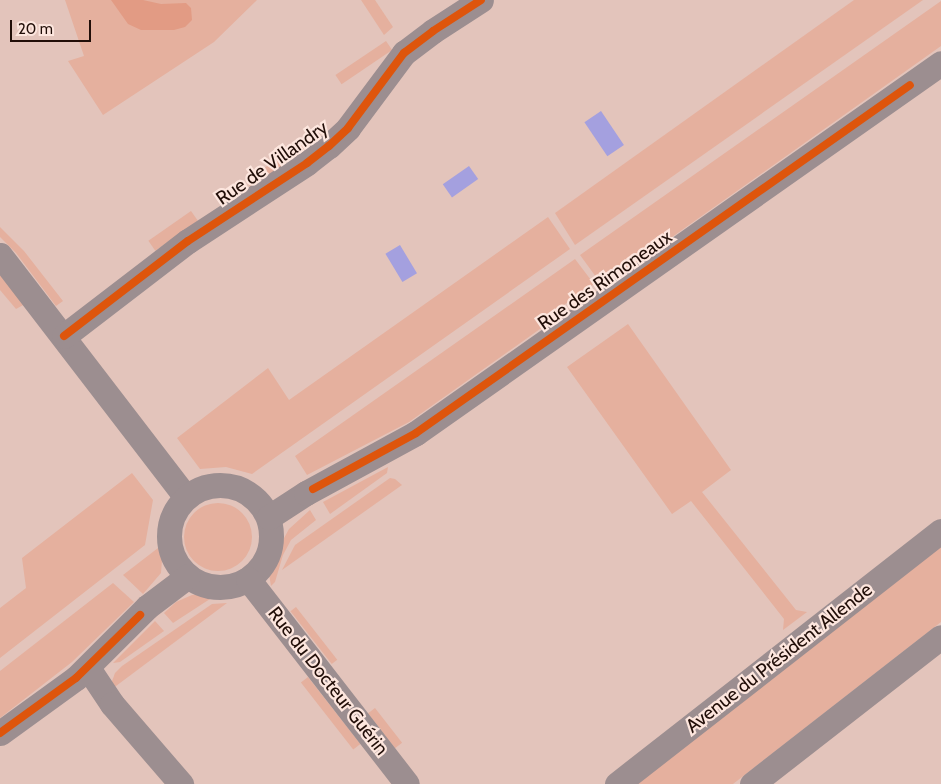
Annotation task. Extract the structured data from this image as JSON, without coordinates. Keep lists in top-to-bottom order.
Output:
{
  "streets": {
    "street": [
      "Rue de Villandry",
      "Rue des Rimoneaux",
      "Avenue du Président Allende",
      "Rue du Docteur Guérin"
    ]
  },
  "crossings": [
    ["Rue des Rimoneaux", "Rue du Docteur Guérin"]
  ],
  "scale_bar": "20 m"
}
